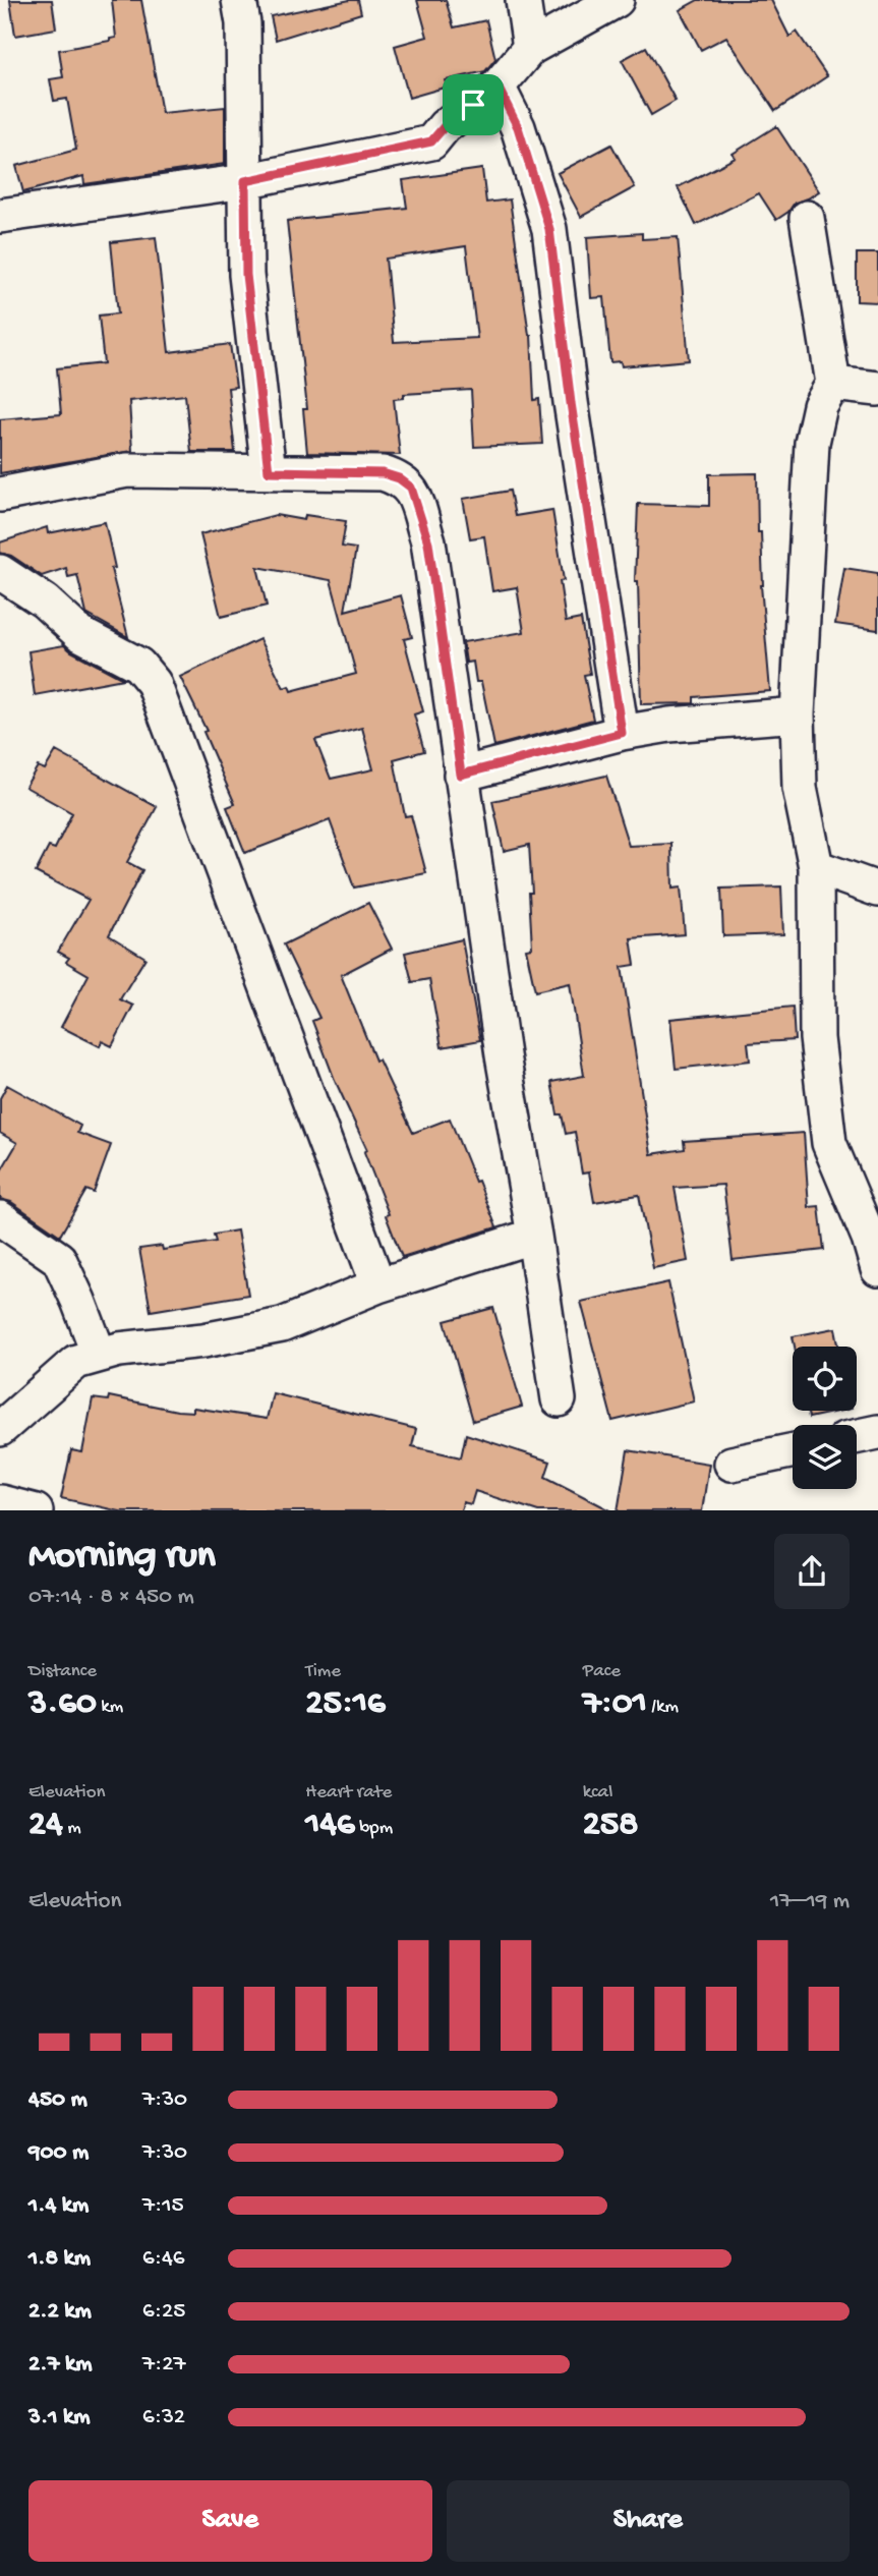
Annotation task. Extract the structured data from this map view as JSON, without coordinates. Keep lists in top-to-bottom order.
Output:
{
  "page": {
    "heading": ["Morning run", "07:14 · 8 × 450 m"],
    "stats": [
      ["Distance", "3.60 km"],
      ["Time", "25:16"],
      ["Pace", "7:01 /km"],
      ["Elevation", "24 m"],
      ["Heart rate", "146 bpm"],
      ["kcal", "258"]
    ],
    "chart": ["Elevation", "17–19 m"],
    "list": [
      {
        "name": "450 m",
        "note": "7:30"
      },
      {
        "name": "900 m",
        "note": "7:30"
      },
      {
        "name": "1.4 km",
        "note": "7:15"
      },
      {
        "name": "1.8 km",
        "note": "6:46"
      },
      {
        "name": "2.2 km",
        "note": "6:25"
      },
      {
        "name": "2.7 km",
        "note": "7:27"
      },
      {
        "name": "3.1 km",
        "note": "6:32"
      }
    ],
    "buttons": ["Save", "Share"]
  }
}
